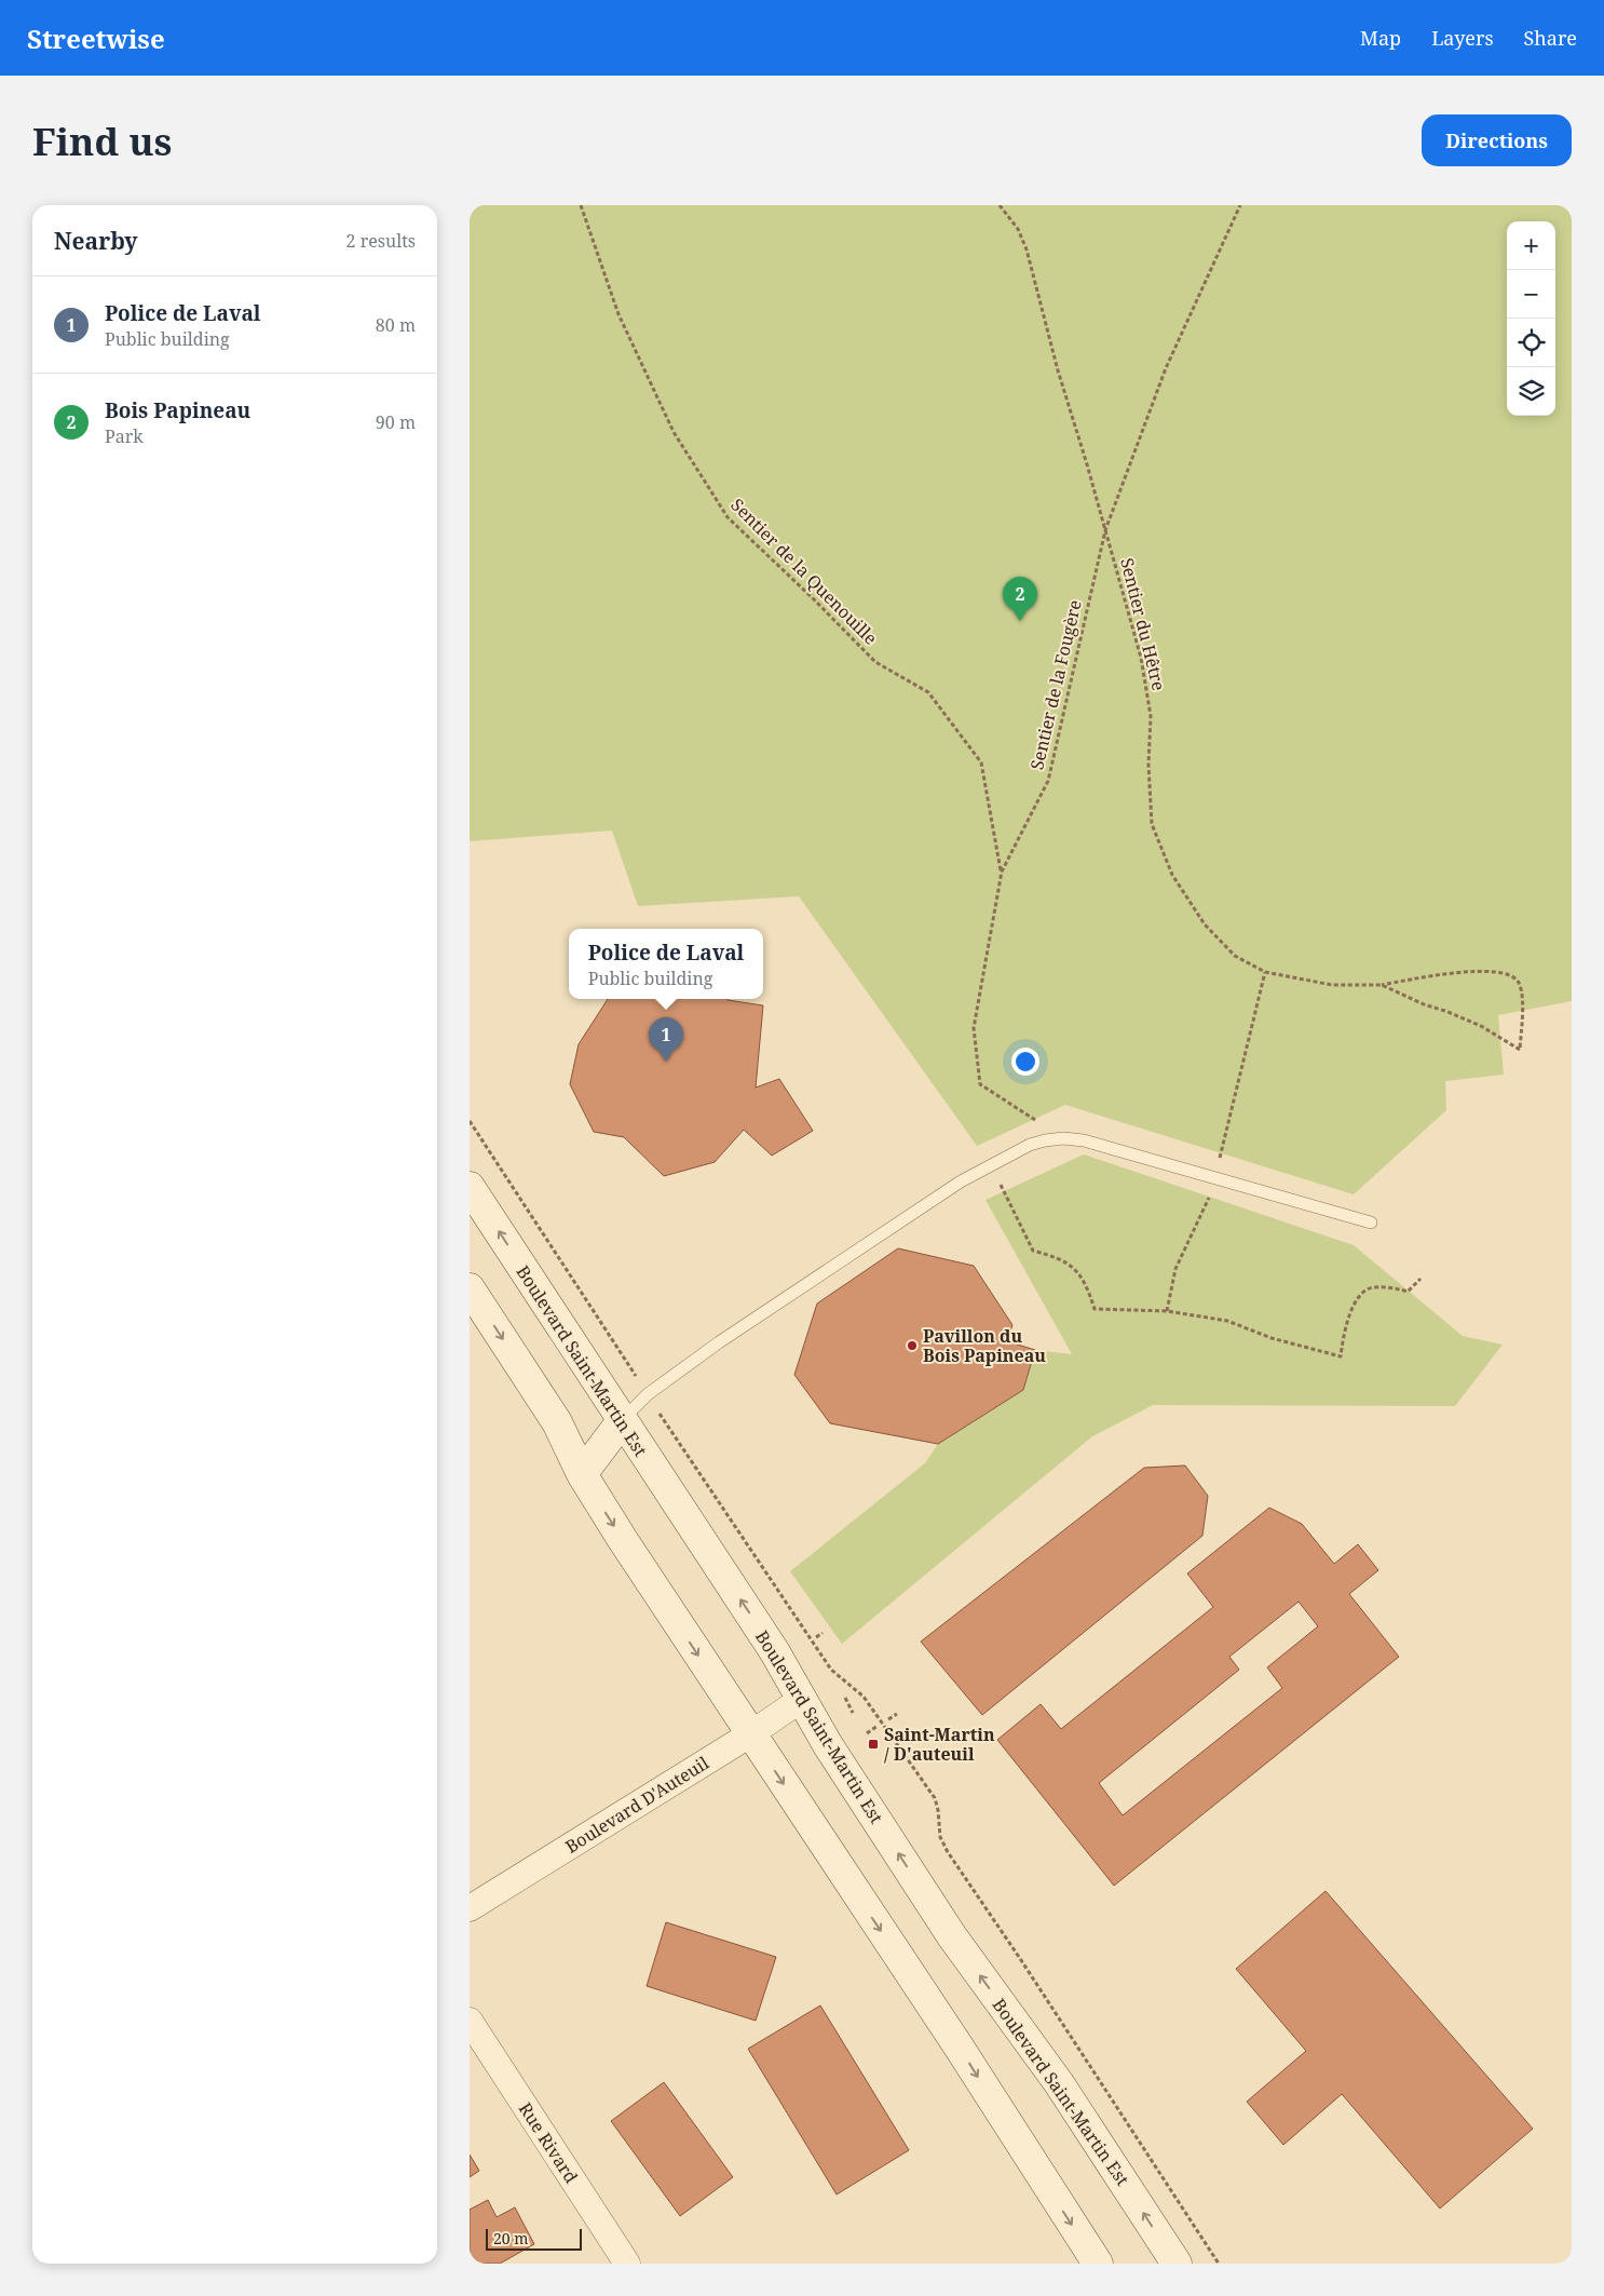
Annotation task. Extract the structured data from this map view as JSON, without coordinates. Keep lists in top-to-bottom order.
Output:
{
  "streets": {
    "main road": ["Boulevard Saint-Martin Est"],
    "street": ["Boulevard D'Auteuil", "Rue Rivard"],
    "path": ["Sentier de la Quenouille", "Sentier du Hêtre", "Sentier de la Fougère"]
  },
  "crossings": [
    ["Sentier de la Quenouille", "Sentier de la Fougère"],
    ["Sentier du Hêtre", "Sentier de la Fougère"],
    ["Boulevard Saint-Martin Est", "Boulevard D'Auteuil"]
  ],
  "places": {
    "other": ["Pavillon du Bois Papineau"],
    "transit": ["Saint-Martin / D'auteuil"]
  },
  "scale_bar": "20 m",
  "page": {
    "header": "Streetwise",
    "nav": ["Map", "Layers", "Share"],
    "buttons": "Directions",
    "title": "Find us",
    "heading": ["Nearby", "2 results"],
    "map_buttons": ["+", "−"],
    "list": [
      {
        "mark": "1",
        "name": "Police de Laval",
        "note": "Public building",
        "value": "80 m"
      },
      {
        "mark": "2",
        "name": "Bois Papineau",
        "note": "Park",
        "value": "90 m"
      }
    ],
    "pins": ["2", "1"],
    "popup": ["Police de Laval", "Public building"],
    "scale": "20 m"
  }
}
